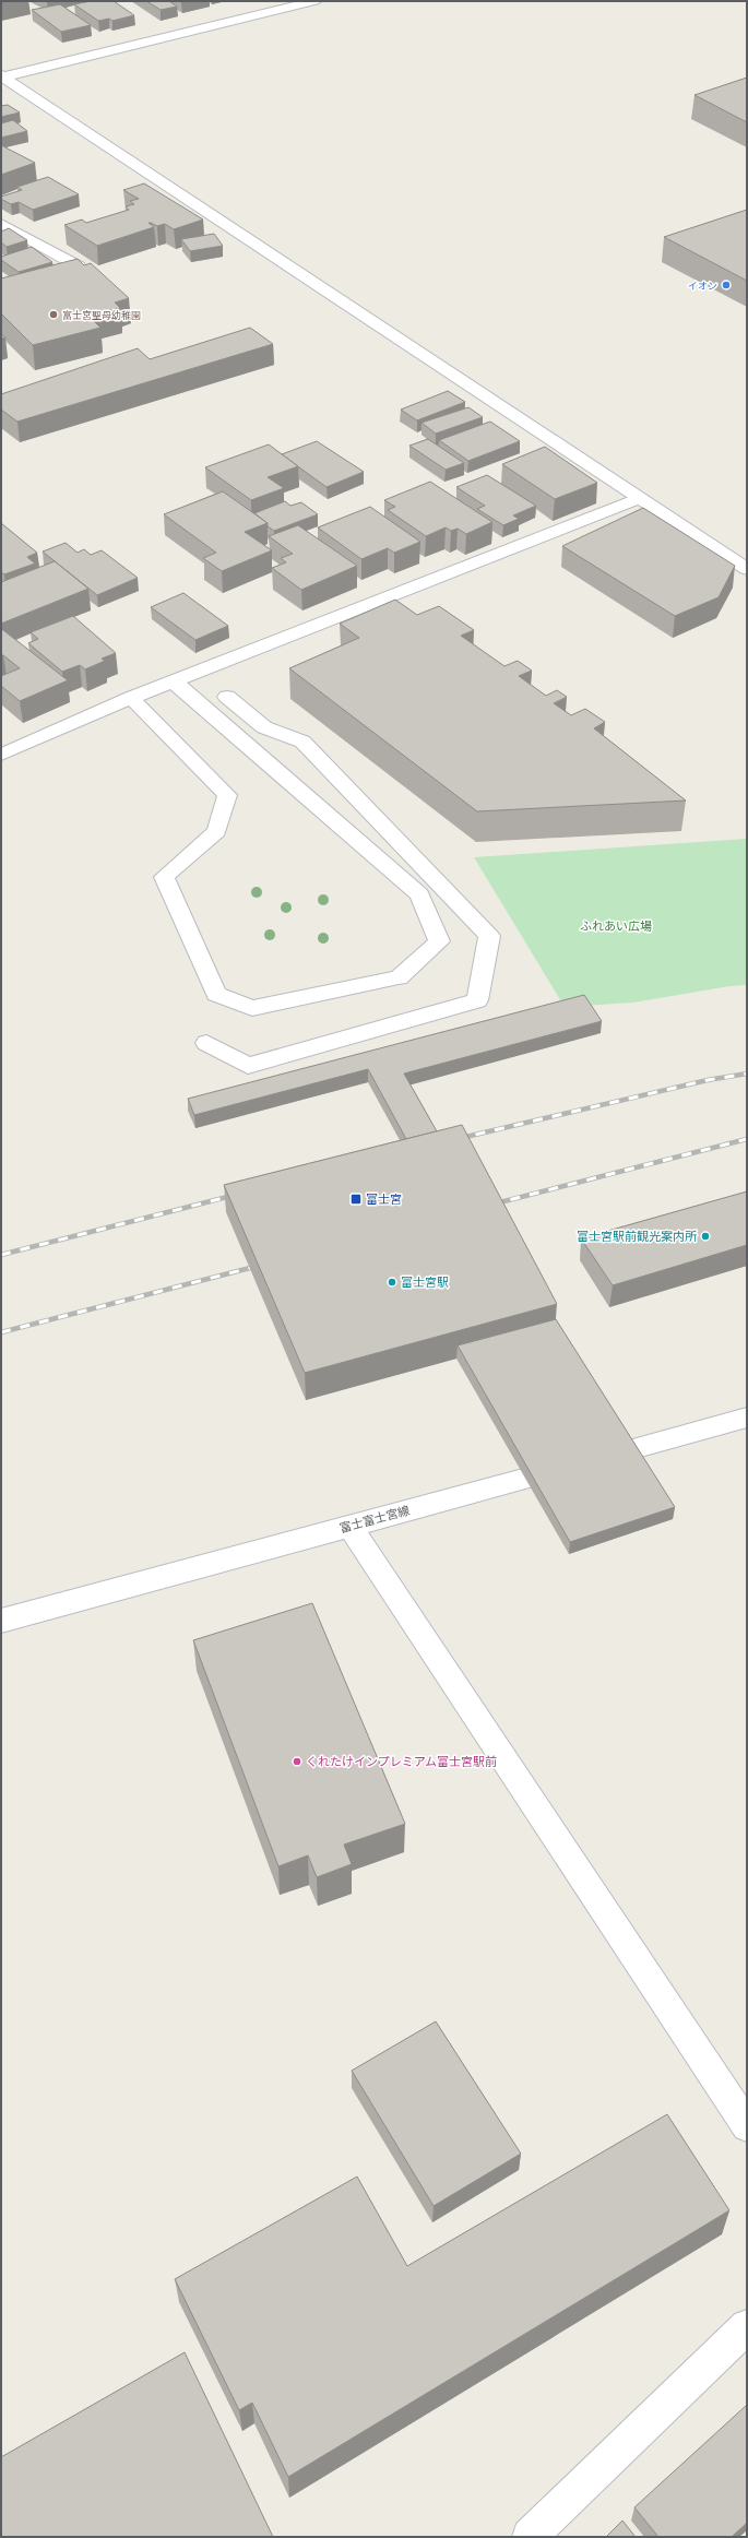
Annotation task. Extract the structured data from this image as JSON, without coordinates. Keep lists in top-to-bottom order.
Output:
{
  "streets": {
    "street": ["富士富士宮線"]
  },
  "parks": ["ふれあい広場"],
  "places": {
    "other": [
      "イオン",
      "富士宮聖母幼稚園",
      "富士宮駅前観光案内所",
      "富士宮駅",
      "くれたけインプレミアム富士宮駅前"
    ],
    "transit": ["富士宮"]
  }
}
